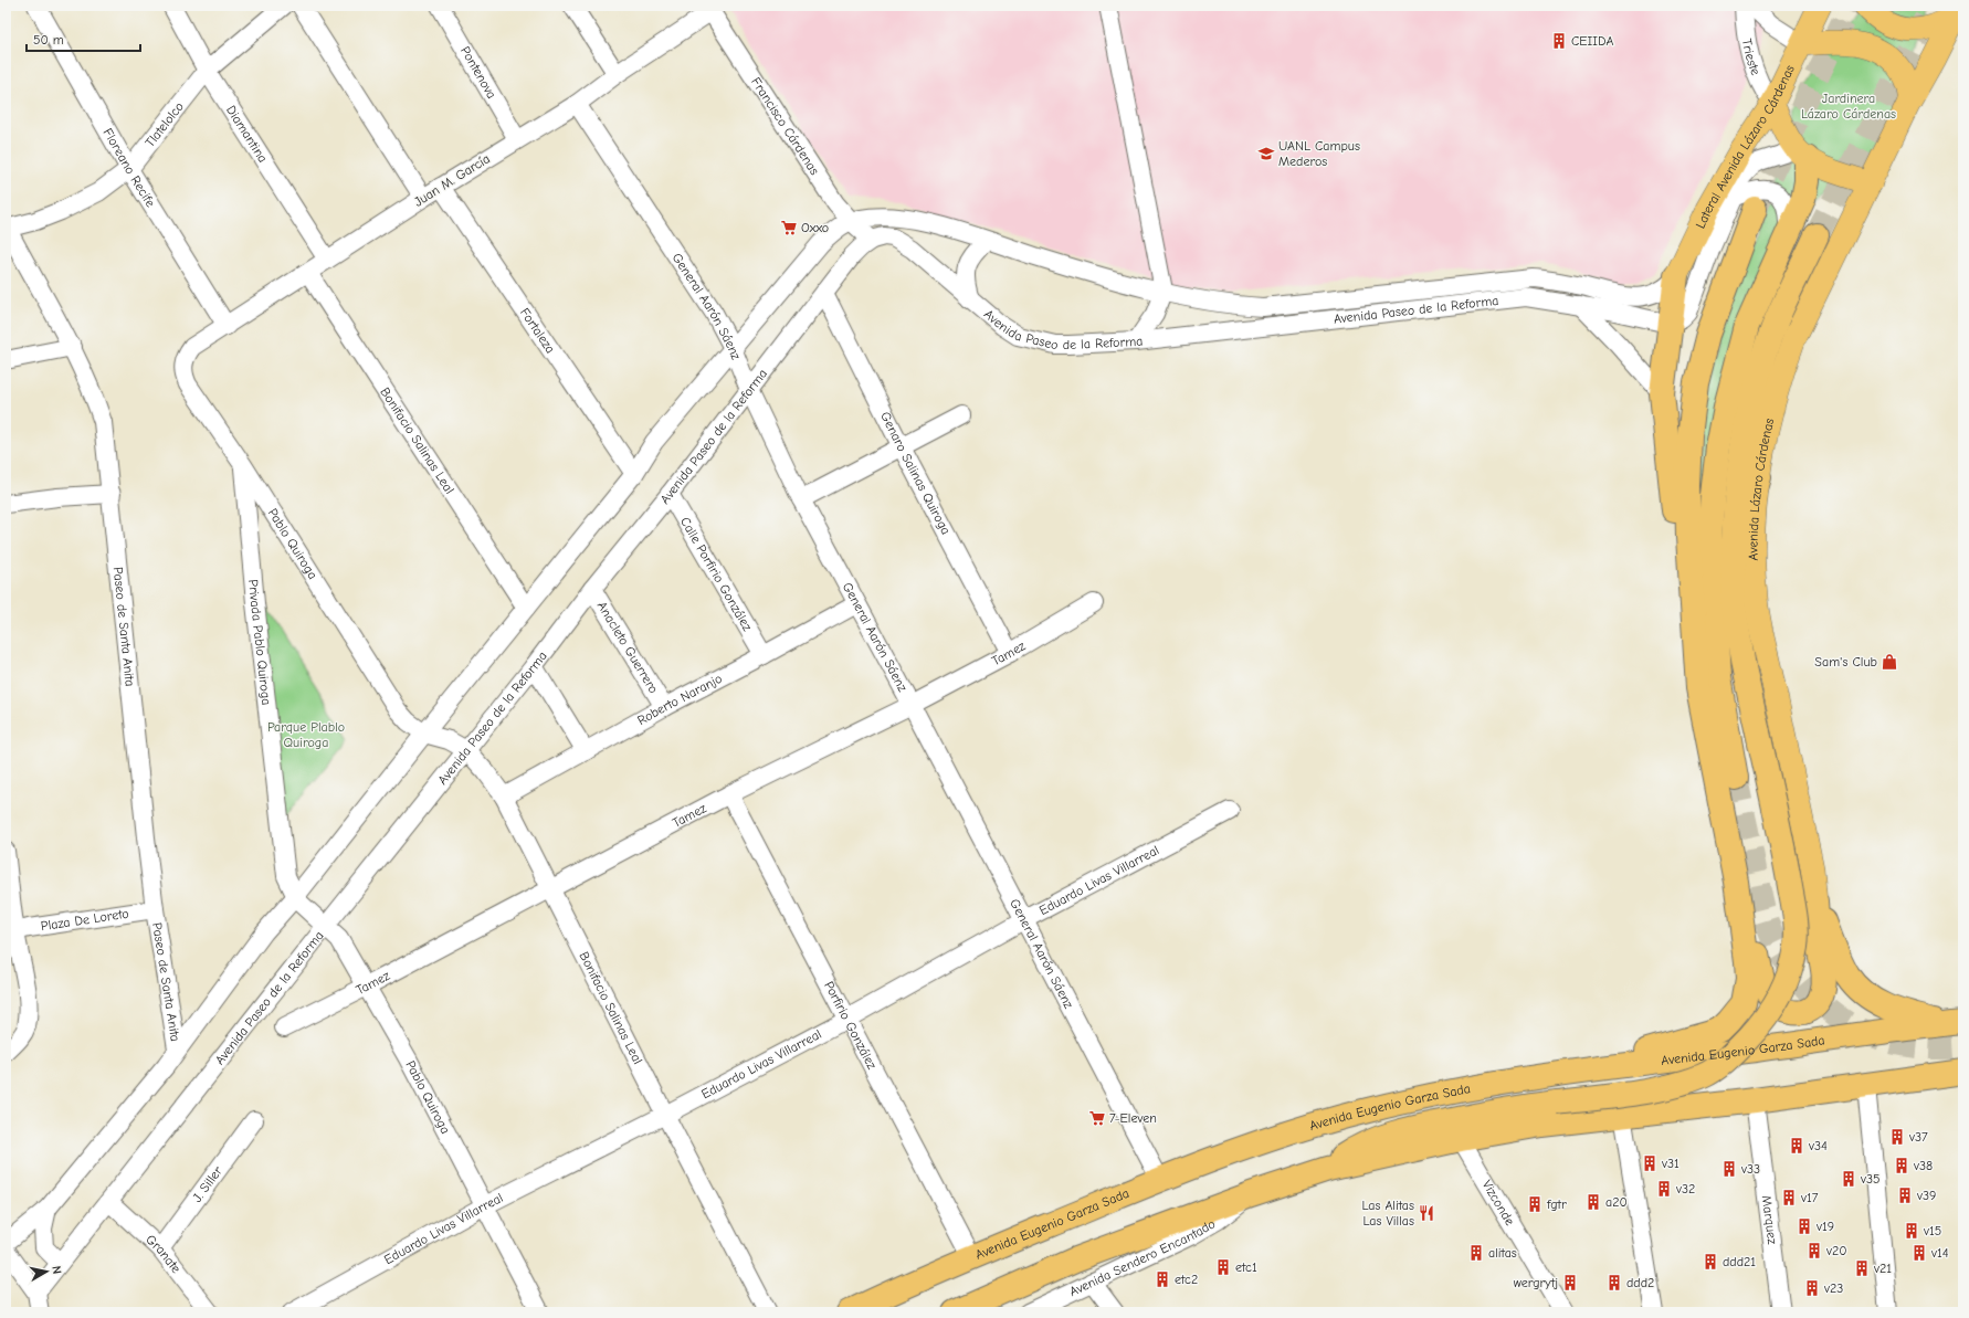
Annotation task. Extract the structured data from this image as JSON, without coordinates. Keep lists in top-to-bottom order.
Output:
{
  "streets": {
    "highway": ["Avenida Lázaro Cárdenas", "Avenida Eugenio Garza Sada"],
    "main road": ["Lateral Avenida Lázaro Cárdenas"],
    "street": [
      "Trieste",
      "Pontenova",
      "Tlatelolco",
      "Francisco Cárdenas",
      "Diamantina",
      "Floreano Recife",
      "Juan M. García",
      "General Aarón Sáenz",
      "Avenida Paseo de la Reforma",
      "Fortaleza",
      "Bonifacio Salinas Leal",
      "Genaro Salinas Quiroga",
      "Pablo Quiroga",
      "Calle Porfirio González",
      "Paseo de Santa Anita",
      "Privada Pablo Quiroga",
      "Anacleto Guerrero",
      "Tamez",
      "Roberto Naranjo",
      "Eduardo Livas Villarreal",
      "Plaza De Loreto",
      "Porfirio González",
      "J. Siller",
      "Vizconde",
      "Marquez",
      "Granate",
      "Avenida Sendero Encantado"
    ]
  },
  "crossings": [
    ["Trieste", "Lateral Avenida Lázaro Cárdenas"],
    ["Trieste", "Avenida Lázaro Cárdenas"],
    ["Pontenova", "Juan M. García"],
    ["Tlatelolco", "Diamantina"],
    ["Tlatelolco", "Floreano Recife"],
    ["Tlatelolco", "Paseo de Santa Anita"],
    ["Francisco Cárdenas", "Juan M. García"],
    ["Francisco Cárdenas", "Avenida Paseo de la Reforma"],
    ["Diamantina", "Juan M. García"],
    ["Lateral Avenida Lázaro Cárdenas", "Avenida Paseo de la Reforma"],
    ["Lateral Avenida Lázaro Cárdenas", "Avenida Lázaro Cárdenas"],
    ["Floreano Recife", "Juan M. García"],
    ["Juan M. García", "General Aarón Sáenz"],
    ["Juan M. García", "Fortaleza"],
    ["Juan M. García", "Bonifacio Salinas Leal"],
    ["Juan M. García", "Pablo Quiroga"],
    ["General Aarón Sáenz", "Avenida Paseo de la Reforma"],
    ["General Aarón Sáenz", "Tamez"],
    ["General Aarón Sáenz", "Roberto Naranjo"],
    ["General Aarón Sáenz", "Eduardo Livas Villarreal"],
    ["General Aarón Sáenz", "Avenida Eugenio Garza Sada"],
    ["Avenida Paseo de la Reforma", "Fortaleza"],
    ["Avenida Paseo de la Reforma", "Bonifacio Salinas Leal"],
    ["Avenida Paseo de la Reforma", "Genaro Salinas Quiroga"],
    ["Avenida Paseo de la Reforma", "Pablo Quiroga"],
    ["Avenida Paseo de la Reforma", "Calle Porfirio González"],
    ["Avenida Paseo de la Reforma", "Paseo de Santa Anita"],
    ["Avenida Paseo de la Reforma", "Privada Pablo Quiroga"],
    ["Avenida Paseo de la Reforma", "Anacleto Guerrero"],
    ["Avenida Paseo de la Reforma", "Granate"],
    ["Bonifacio Salinas Leal", "Pablo Quiroga"],
    ["Bonifacio Salinas Leal", "Tamez"],
    ["Bonifacio Salinas Leal", "Roberto Naranjo"],
    ["Bonifacio Salinas Leal", "Eduardo Livas Villarreal"],
    ["Genaro Salinas Quiroga", "Tamez"],
    ["Pablo Quiroga", "Privada Pablo Quiroga"],
    ["Pablo Quiroga", "Tamez"],
    ["Pablo Quiroga", "Eduardo Livas Villarreal"],
    ["Calle Porfirio González", "Roberto Naranjo"],
    ["Paseo de Santa Anita", "Plaza De Loreto"],
    ["Anacleto Guerrero", "Roberto Naranjo"],
    ["Tamez", "Porfirio González"],
    ["Eduardo Livas Villarreal", "Porfirio González"],
    ["Porfirio González", "Avenida Eugenio Garza Sada"],
    ["J. Siller", "Granate"]
  ],
  "parks": ["Jardinera Lázaro Cárdenas", "Parque Plablo Quiroga"],
  "places": {
    "building": [
      "CEIIDA",
      "v37",
      "v34",
      "v31",
      "v38",
      "v33",
      "v35",
      "v32",
      "v39",
      "v17",
      "a20",
      "fgtr",
      "v19",
      "v15",
      "v20",
      "alitas",
      "v14",
      "ddd21",
      "etc1",
      "v21",
      "etc2",
      "wergrytj",
      "ddd2",
      "v23"
    ],
    "school or university": ["UANL Campus Mederos"],
    "supermarket": ["Oxxo", "7-Eleven"],
    "shop": ["Sam's Club"],
    "restaurant": ["Las Alitas Las Villas"]
  },
  "scale_bar": "50 m",
  "north": "right"
}
